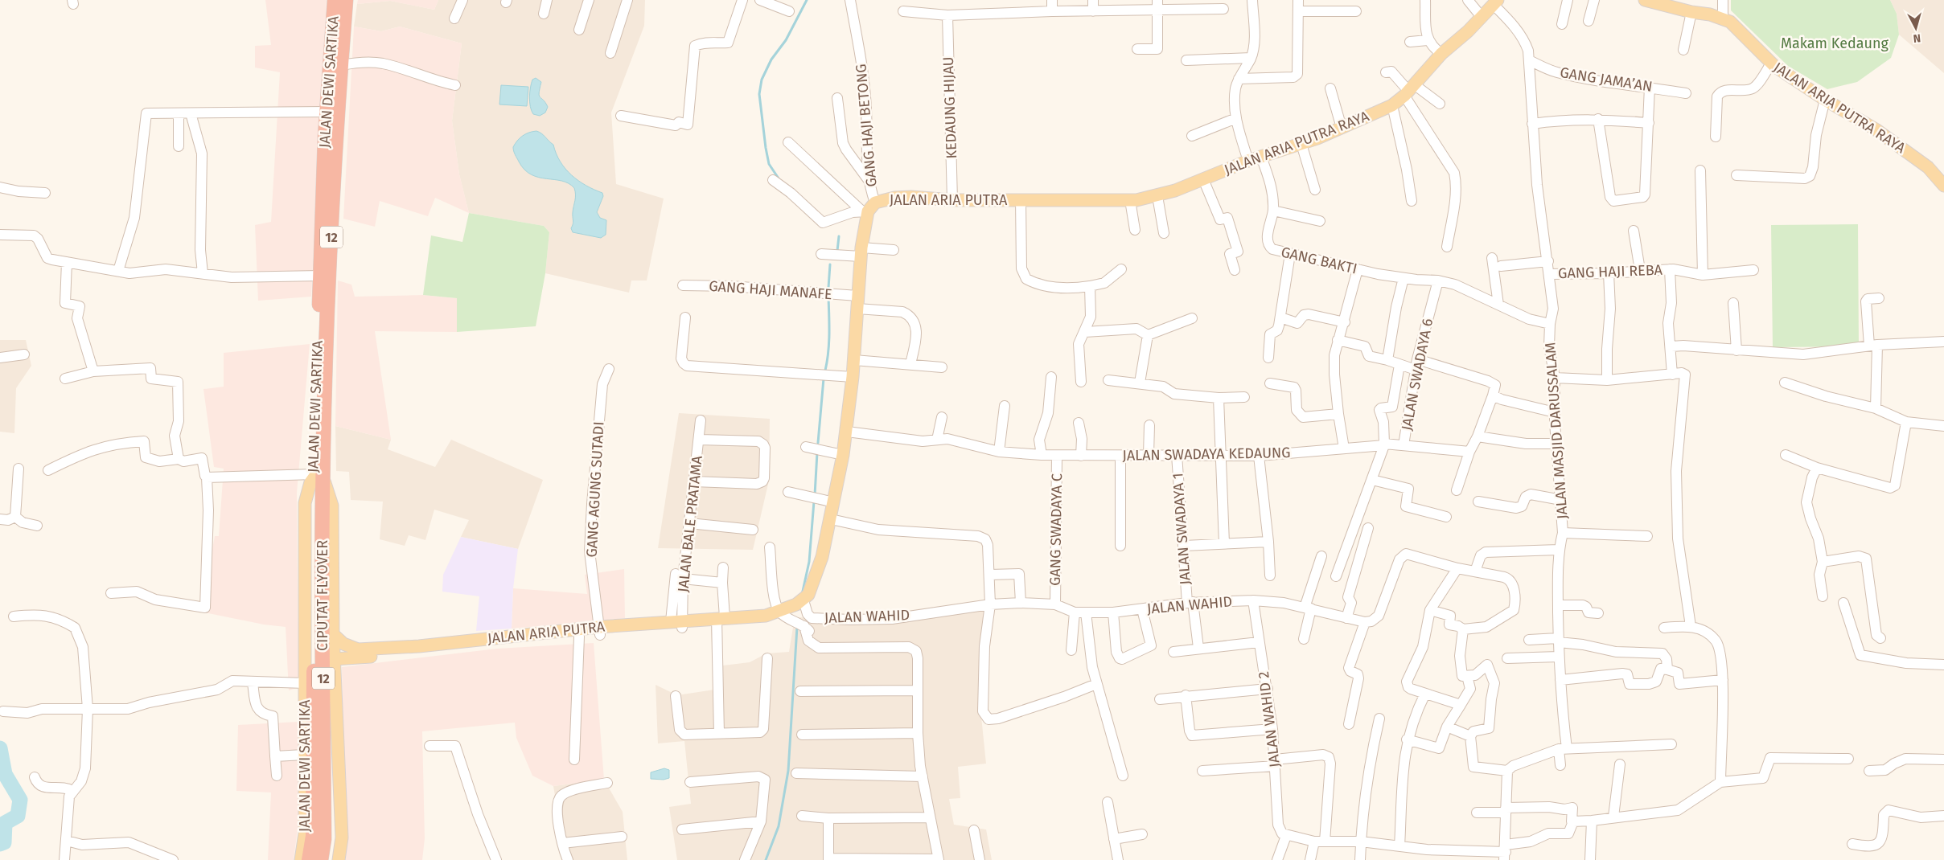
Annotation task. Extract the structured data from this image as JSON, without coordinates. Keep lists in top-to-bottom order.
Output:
{
  "streets": {
    "highway": ["JALAN DEWI SARTIKA", "12", "CIPUTAT FLYOVER"],
    "main road": ["JALAN ARIA PUTRA RAYA", "JALAN ARIA PUTRA"],
    "street": [
      "GANG JAMA’AN",
      "KEDAUNG HIJAU",
      "GANG HAJI BETONG",
      "GANG BAKTI",
      "GANG HAJI REBA",
      "GANG HAJI MANAFE",
      "JALAN SWADAYA 6",
      "JALAN MASJID DARUSSALAM",
      "JALAN SWADAYA KEDAUNG",
      "GANG AGUNG SUTADI",
      "JALAN BALE PRATAMA",
      "JALAN SWADAYA 1",
      "GANG SWADAYA C",
      "JALAN WAHID",
      "JALAN WAHID 2"
    ]
  },
  "crossings": [
    ["GANG JAMA’AN", "JALAN MASJID DARUSSALAM"],
    ["JALAN DEWI SARTIKA", "JALAN ARIA PUTRA"],
    ["JALAN DEWI SARTIKA", "CIPUTAT FLYOVER"],
    ["KEDAUNG HIJAU", "JALAN ARIA PUTRA"],
    ["JALAN ARIA PUTRA RAYA", "JALAN ARIA PUTRA"],
    ["JALAN ARIA PUTRA RAYA", "GANG BAKTI"],
    ["JALAN ARIA PUTRA RAYA", "JALAN MASJID DARUSSALAM"],
    ["GANG HAJI BETONG", "JALAN ARIA PUTRA"],
    ["JALAN ARIA PUTRA", "GANG AGUNG SUTADI"],
    ["JALAN ARIA PUTRA", "JALAN BALE PRATAMA"],
    ["JALAN ARIA PUTRA", "JALAN WAHID"],
    ["GANG BAKTI", "JALAN SWADAYA 6"],
    ["GANG BAKTI", "JALAN MASJID DARUSSALAM"],
    ["GANG HAJI REBA", "JALAN MASJID DARUSSALAM"],
    ["JALAN SWADAYA 6", "JALAN SWADAYA KEDAUNG"],
    ["JALAN SWADAYA KEDAUNG", "JALAN SWADAYA 1"],
    ["JALAN SWADAYA KEDAUNG", "GANG SWADAYA C"],
    ["JALAN SWADAYA 1", "JALAN WAHID"],
    ["GANG SWADAYA C", "JALAN WAHID"],
    ["JALAN WAHID", "JALAN WAHID 2"]
  ],
  "parks": ["Makam Kedaung"],
  "north": "bottom"
}
